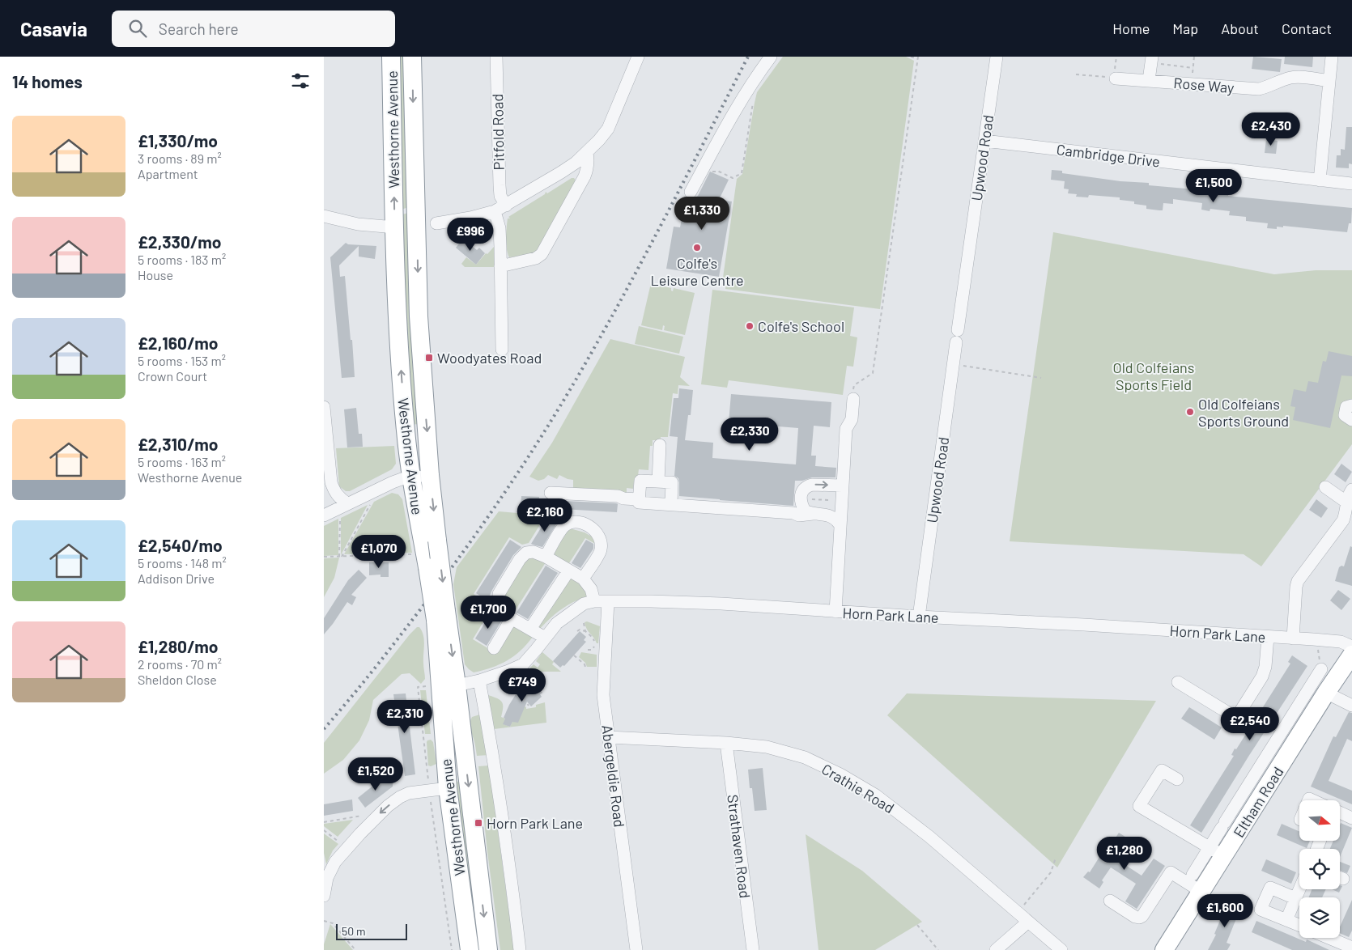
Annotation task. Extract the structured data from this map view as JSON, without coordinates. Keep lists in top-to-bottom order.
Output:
{
  "streets": {
    "highway": ["Westhorne Avenue", "Eltham Road"],
    "street": [
      "Rose Way",
      "Pitfold Road",
      "Cambridge Drive",
      "Upwood Road",
      "Horn Park Lane",
      "Abergeldie Road",
      "Crathie Road",
      "Strathaven Road"
    ]
  },
  "crossings": [
    ["Westhorne Avenue", "Horn Park Lane"],
    ["Cambridge Drive", "Upwood Road"],
    ["Upwood Road", "Horn Park Lane"],
    ["Horn Park Lane", "Abergeldie Road"],
    ["Abergeldie Road", "Crathie Road"],
    ["Crathie Road", "Strathaven Road"]
  ],
  "parks": ["Old Colfeians Sports Field"],
  "places": {
    "other": ["Colfe's Leisure Centre", "Colfe's School", "Old Colfeians Sports Ground"],
    "transit": ["Woodyates Road", "Horn Park Lane"]
  },
  "scale_bar": "50 m",
  "north": "right",
  "page": {
    "header": "Casavia",
    "search": "Search here",
    "nav": [
      "Home",
      "Map",
      "About",
      "Contact"
    ],
    "heading": "14 homes",
    "list": [
      {
        "name": "£1,330/mo",
        "note": "3 rooms · 89 m² · Apartment"
      },
      {
        "name": "£2,330/mo",
        "note": "5 rooms · 183 m² · House"
      },
      {
        "name": "£2,160/mo",
        "note": "5 rooms · 153 m² · Crown Court"
      },
      {
        "name": "£2,310/mo",
        "note": "5 rooms · 163 m² · Westhorne Avenue"
      },
      {
        "name": "£2,540/mo",
        "note": "5 rooms · 148 m² · Addison Drive"
      },
      {
        "name": "£1,280/mo",
        "note": "2 rooms · 70 m² · Sheldon Close"
      }
    ],
    "price": [
      "£2,430",
      "£1,500",
      "£1,330",
      "£996",
      "£2,330",
      "£2,160",
      "£1,070",
      "£1,700",
      "£749",
      "£2,310",
      "£2,540",
      "£1,520",
      "£1,280",
      "£1,600"
    ],
    "scale": "50 m"
  }
}
